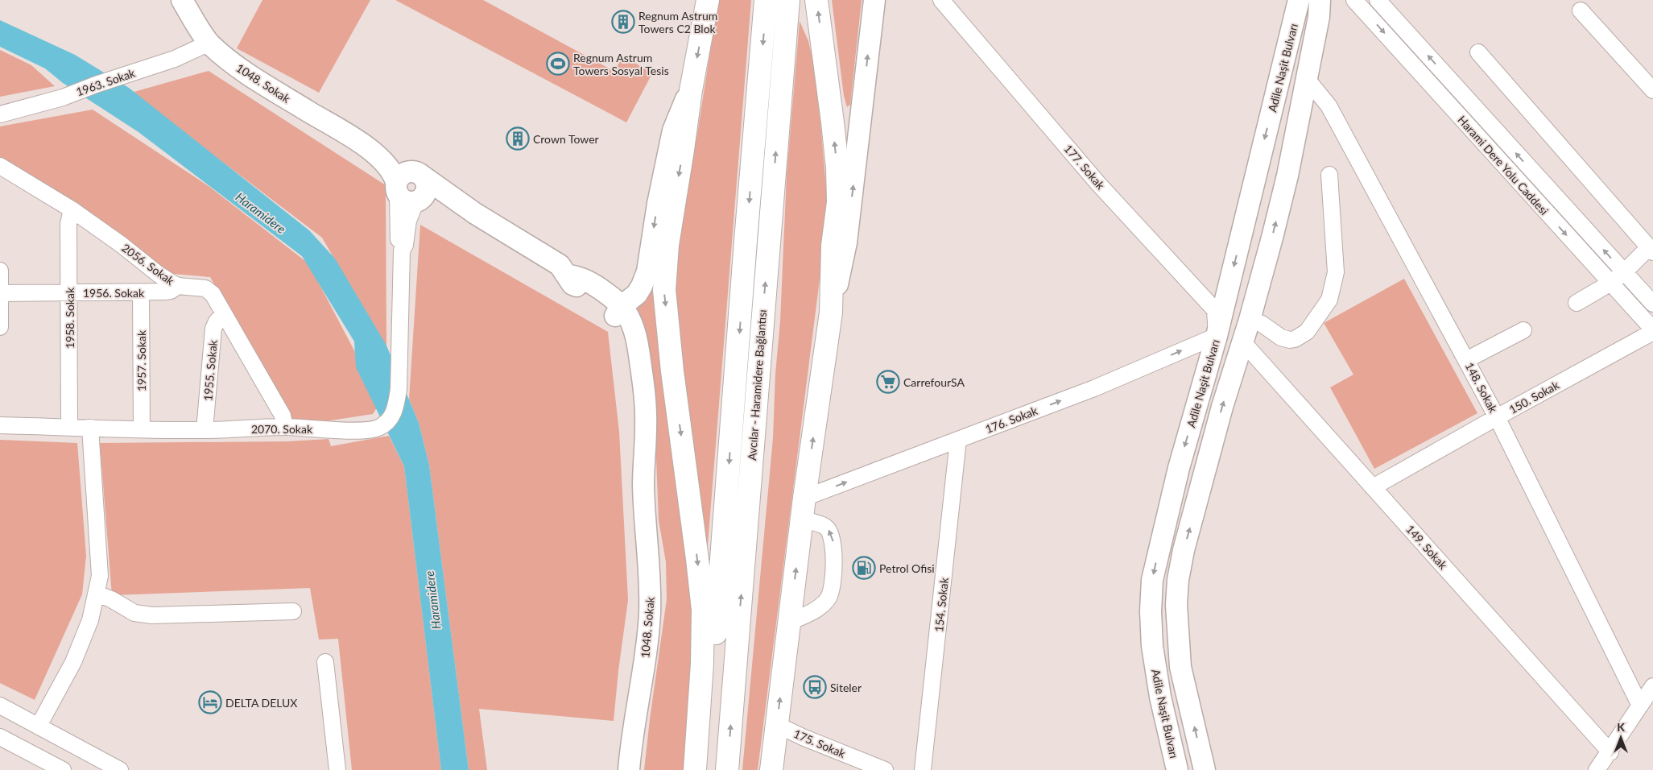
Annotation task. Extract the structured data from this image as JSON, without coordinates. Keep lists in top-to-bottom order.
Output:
{
  "streets": {
    "highway": ["Avcılar - Haramidere Bağlantısı"],
    "main road": ["Adile Naşit Bulvarı", "1048. Sokak"],
    "street": [
      "1963. Sokak",
      "Harami Dere Yolu Caddesi",
      "177. Sokak",
      "2056. Sokak",
      "1956. Sokak",
      "1958. Sokak",
      "1957. Sokak",
      "1955. Sokak",
      "148. Sokak",
      "150. Sokak",
      "176. Sokak",
      "2070. Sokak",
      "149. Sokak",
      "154. Sokak",
      "175. Sokak"
    ]
  },
  "crossings": [
    ["Adile Naşit Bulvarı", "177. Sokak"],
    ["Adile Naşit Bulvarı", "176. Sokak"],
    ["1963. Sokak", "1048. Sokak"],
    ["Harami Dere Yolu Caddesi", "150. Sokak"],
    ["177. Sokak", "176. Sokak"],
    ["2056. Sokak", "1956. Sokak"],
    ["2056. Sokak", "1958. Sokak"],
    ["2056. Sokak", "1955. Sokak"],
    ["2056. Sokak", "2070. Sokak"],
    ["1956. Sokak", "1958. Sokak"],
    ["1956. Sokak", "1957. Sokak"],
    ["1958. Sokak", "2070. Sokak"],
    ["1957. Sokak", "2070. Sokak"],
    ["1955. Sokak", "2070. Sokak"],
    ["148. Sokak", "150. Sokak"],
    ["150. Sokak", "149. Sokak"],
    ["176. Sokak", "154. Sokak"]
  ],
  "one_way": ["176. Sokak"],
  "water": ["Haramidere"],
  "places": {
    "building": ["Regnum Astrum Towers C2 Blok", "Crown Tower"],
    "sports": ["Regnum Astrum Towers Sosyal Tesis"],
    "supermarket": ["CarrefourSA"],
    "fuel station": ["Petrol Ofisi"],
    "bus stop": ["Siteler"],
    "hotel": ["DELTA DELUX"]
  },
  "north": "top"
}
